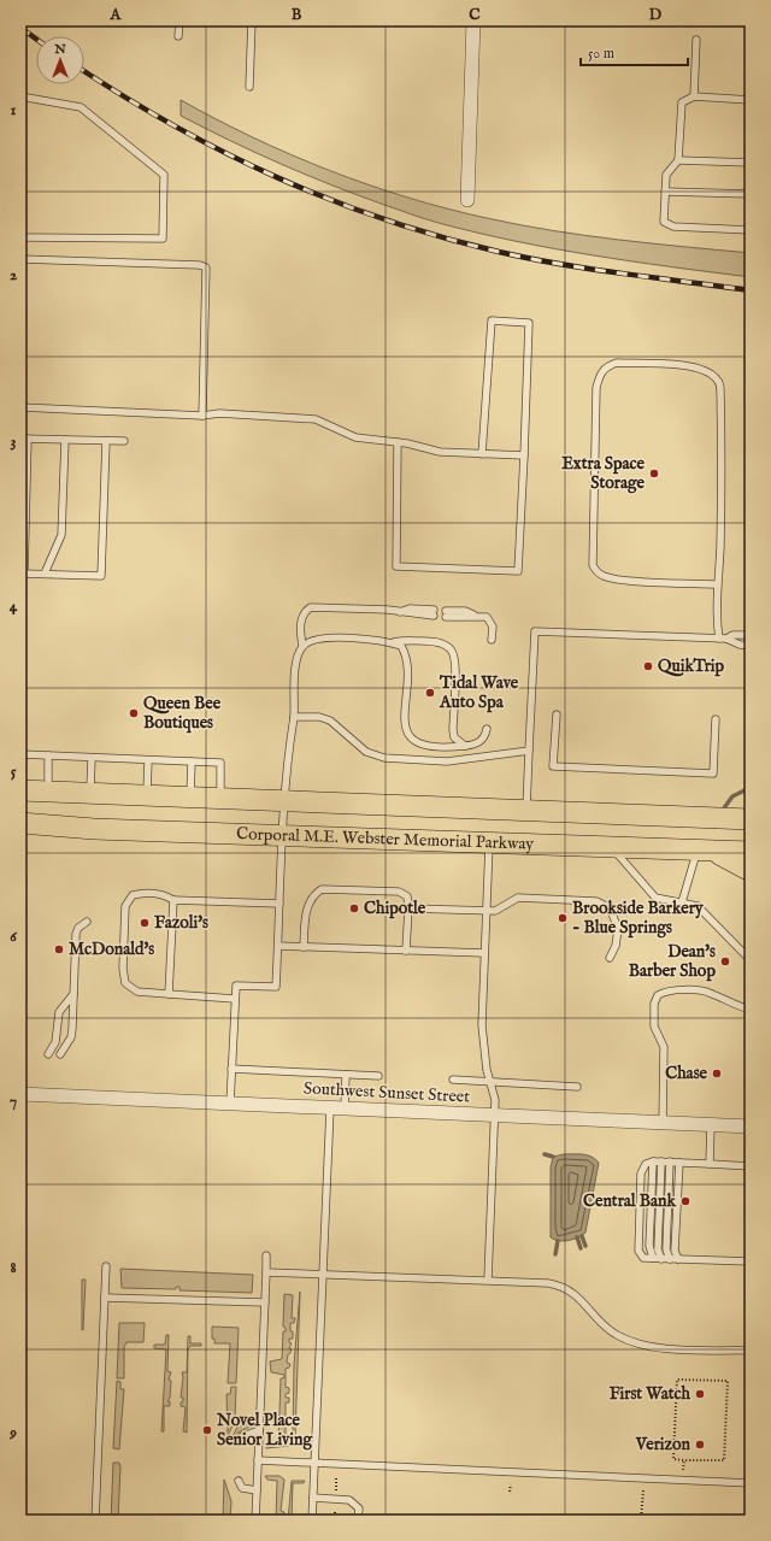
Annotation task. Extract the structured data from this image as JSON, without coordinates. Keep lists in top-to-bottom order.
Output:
{
  "streets": {
    "main road": ["Corporal M.E. Webster Memorial Parkway"],
    "street": ["Southwest Sunset Street"]
  },
  "places": [
    "Extra Space Storage",
    "QuikTrip",
    "Tidal Wave Auto Spa",
    "Queen Bee Boutiques",
    "Chipotle",
    "Brookside Barkery - Blue Springs",
    "Fazoli's",
    "McDonald's",
    "Dean's Barber Shop",
    "Chase",
    "Central Bank",
    "First Watch",
    "Novel Place Senior Living",
    "Verizon"
  ],
  "scale_bar": "50 m",
  "north": "top",
  "grid": {
    "columns": [
      "A",
      "B",
      "C",
      "D"
    ],
    "rows": [
      "1",
      "2",
      "3",
      "4",
      "5",
      "6",
      "7",
      "8",
      "9"
    ]
  }
}
